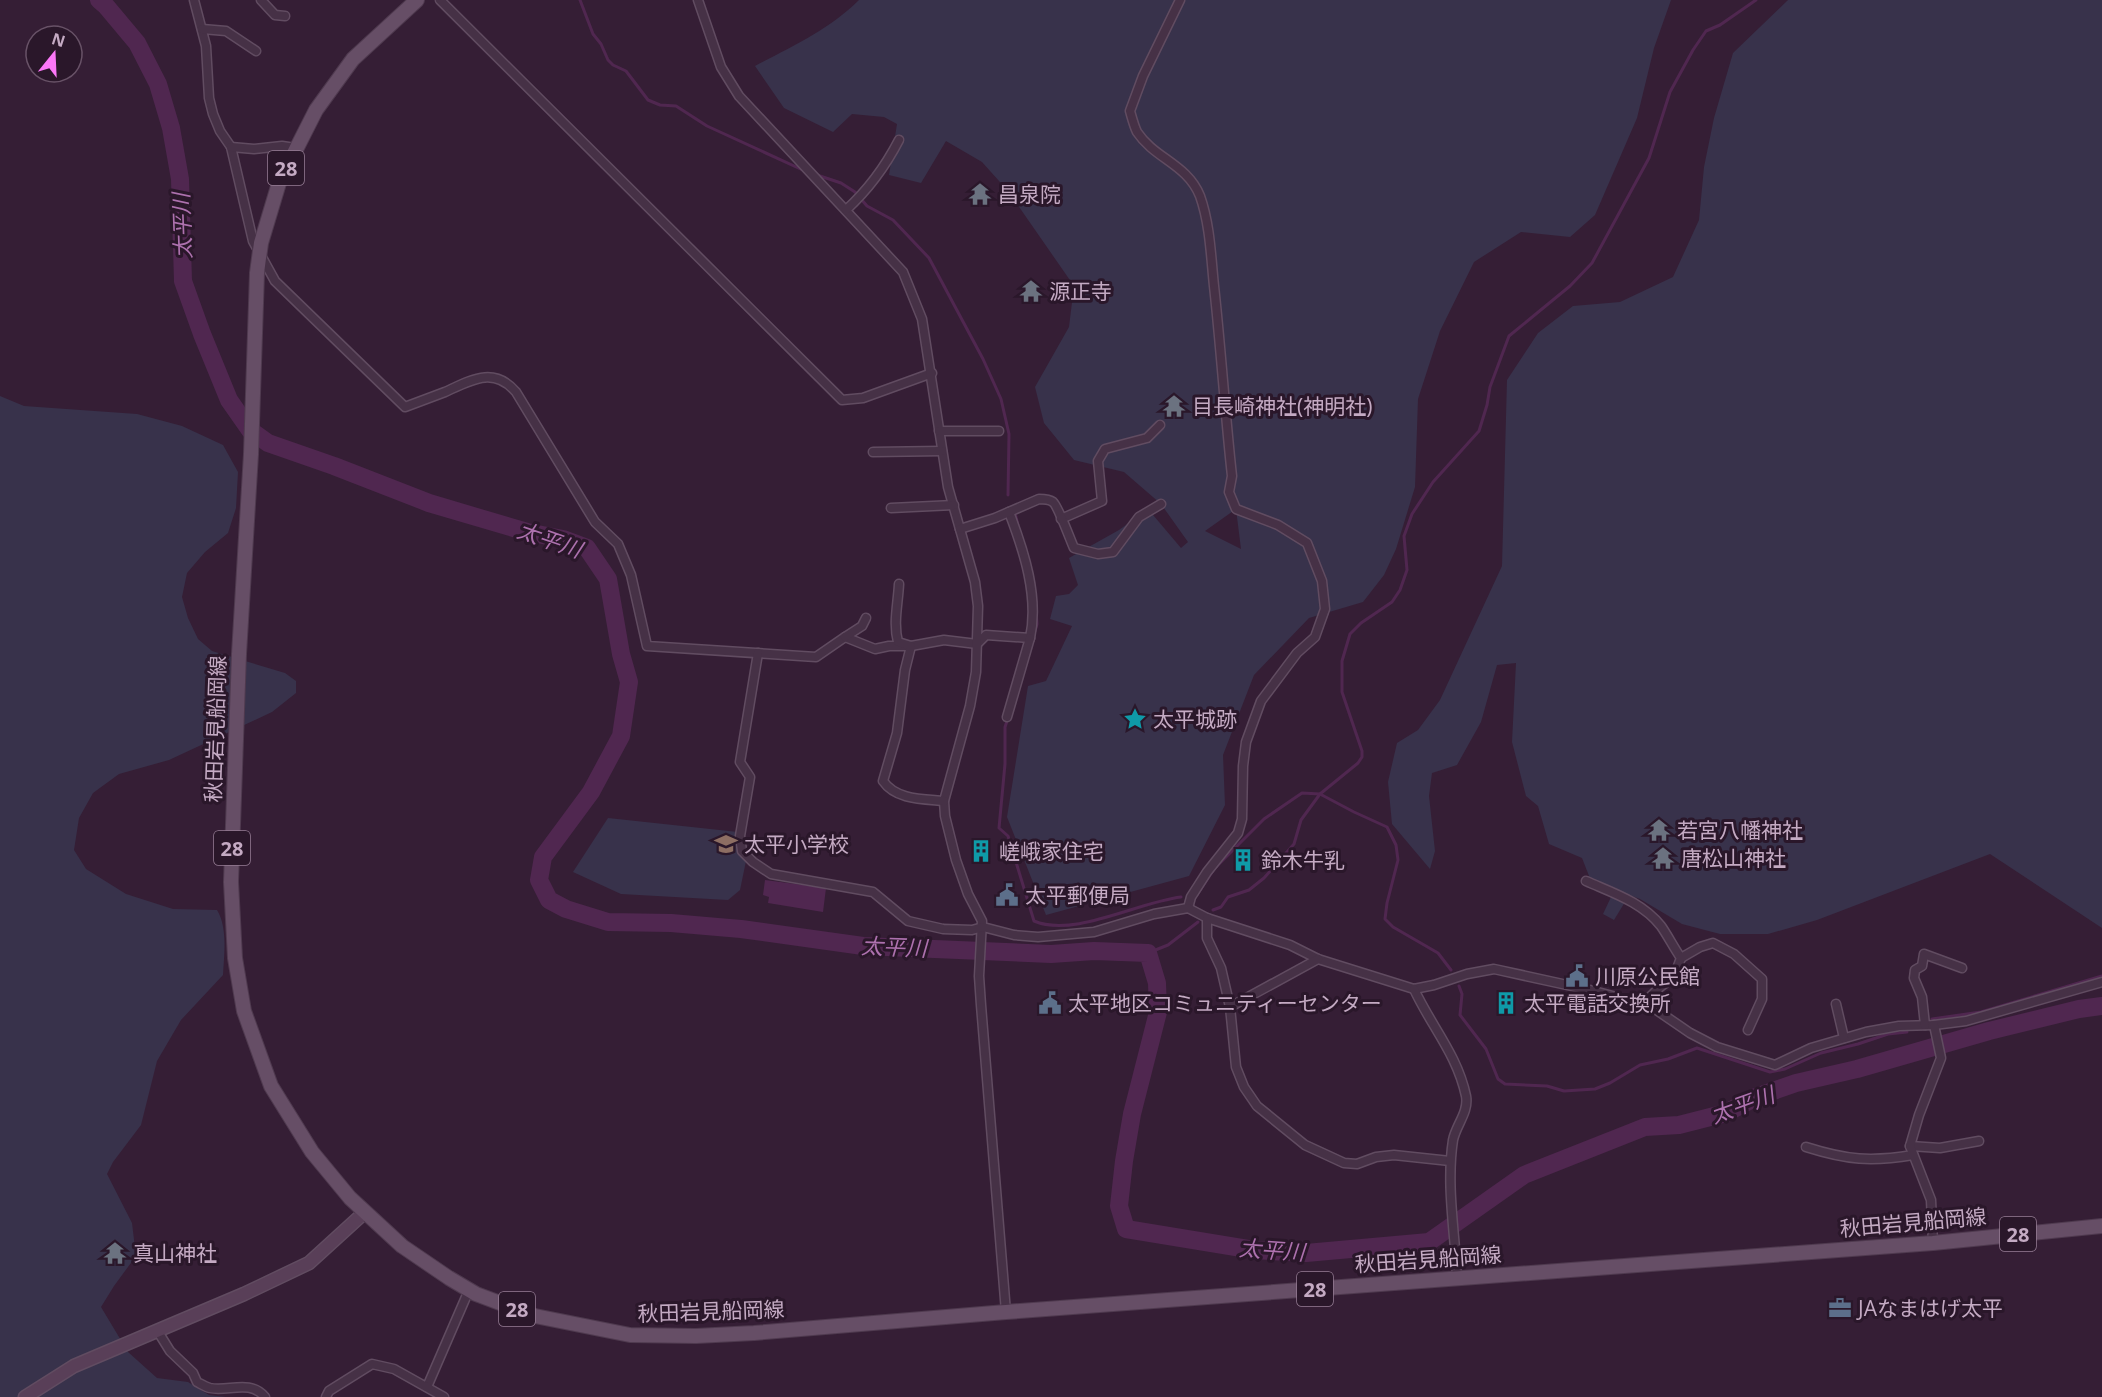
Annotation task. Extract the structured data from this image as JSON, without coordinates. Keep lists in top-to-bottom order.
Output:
{
  "streets": {
    "main road": ["28", "秋田岩見船岡線"]
  },
  "water": ["太平川"],
  "places": {
    "temple": [
      "昌泉院",
      "源正寺",
      "目長崎神社(神明社)",
      "若宮八幡神社",
      "唐松山神社",
      "真山神社"
    ],
    "place": ["太平城跡"],
    "school or university": ["太平小学校"],
    "building": ["嵯峨家住宅", "鈴木牛乳", "太平電話交換所"],
    "public building": ["太平郵便局", "川原公民館", "太平地区コミュニティーセンター"],
    "office": ["JAなまはげ太平"]
  },
  "north": "top"
}
